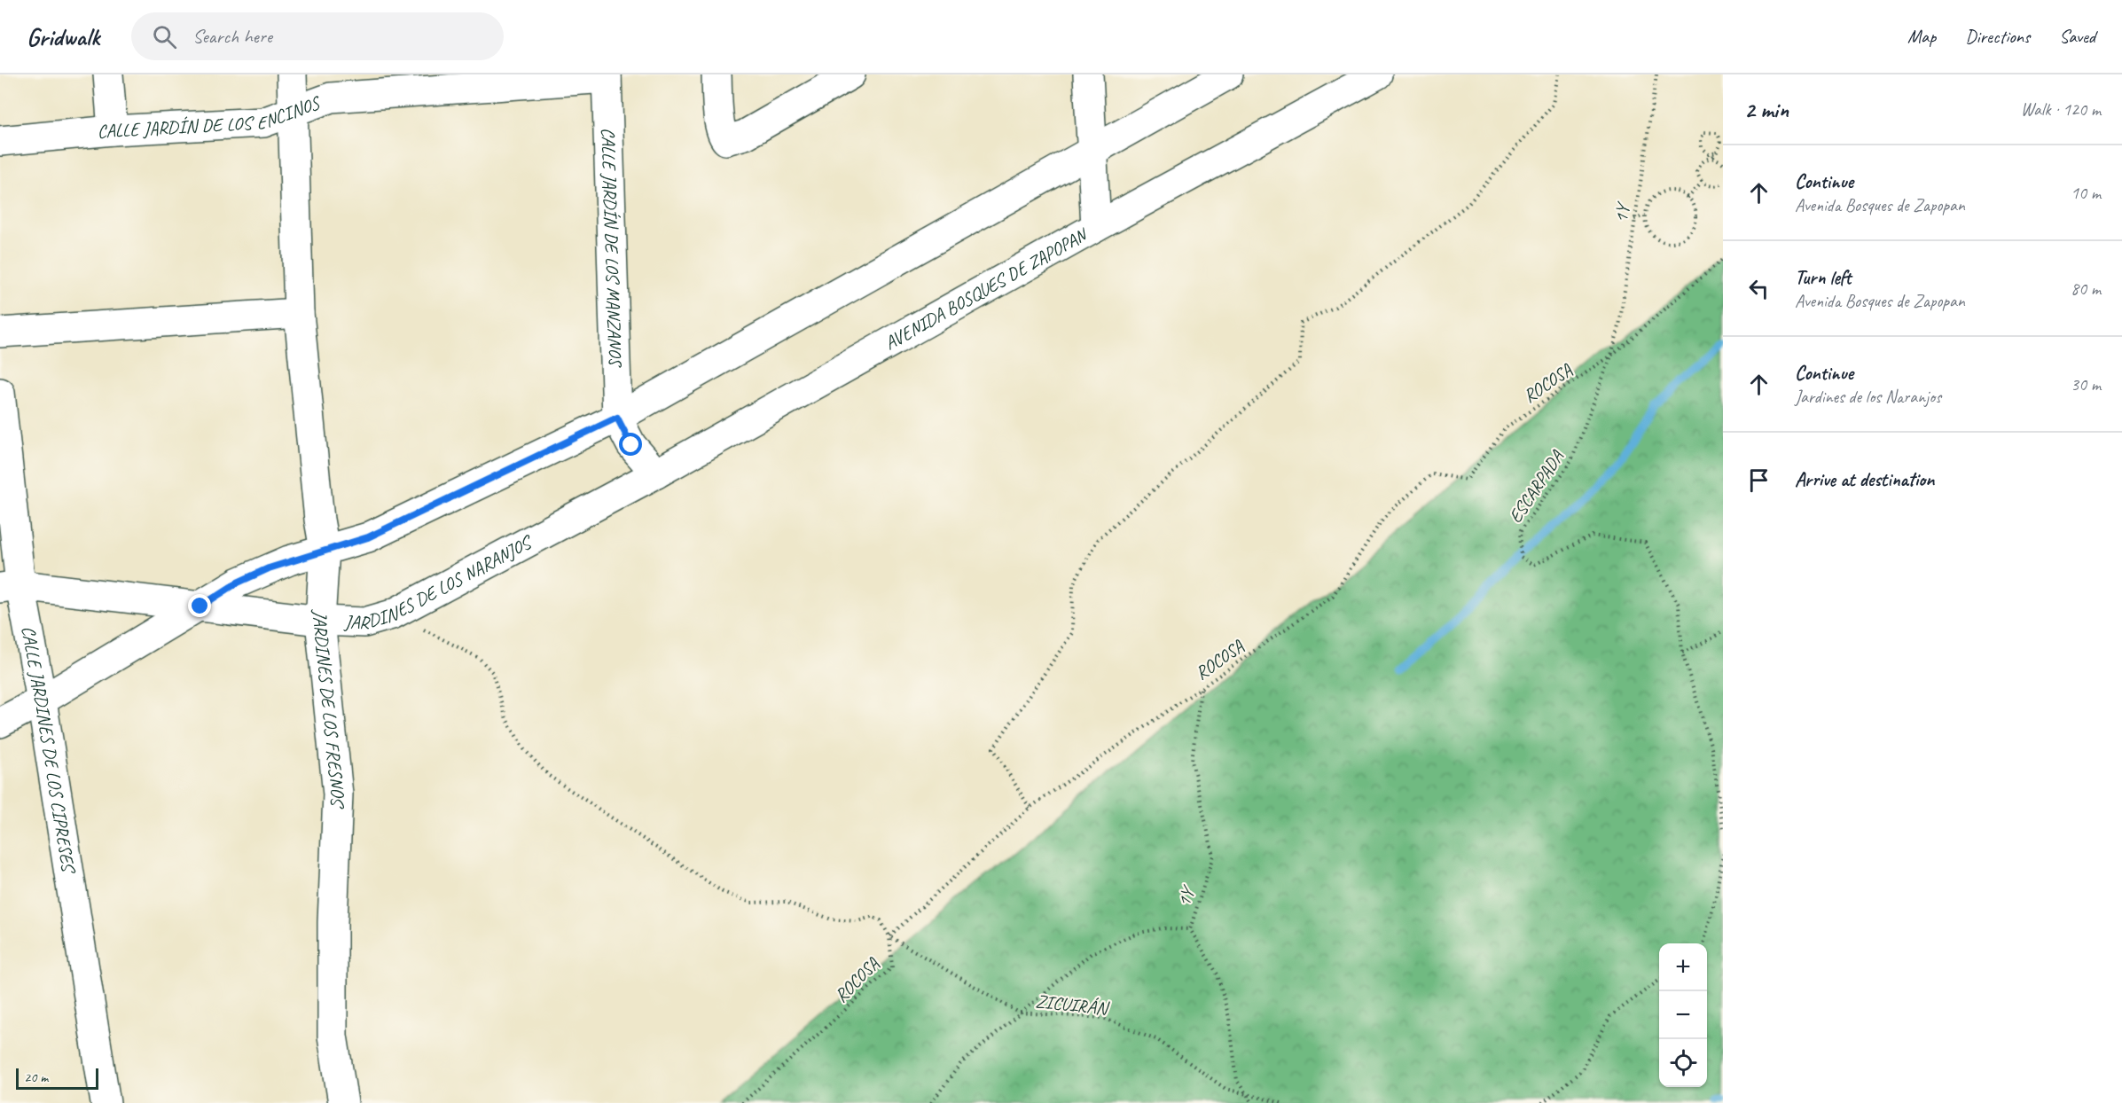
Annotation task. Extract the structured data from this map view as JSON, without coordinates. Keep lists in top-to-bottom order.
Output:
{
  "streets": {
    "street": [
      "CALLE JARDÍN DE LOS ENCINOS",
      "CALLE JARDÍN DE LOS MANZANOS",
      "AVENIDA BOSQUES DE ZAPOPAN",
      "JARDINES DE LOS NARANJOS",
      "JARDINES DE LOS FRESNOS",
      "CALLE JARDINES DE LOS CIPRESES"
    ],
    "path": [
      "1Y",
      "ROCOSA",
      "ESCARPADA",
      "ZICUIRÁN"
    ]
  },
  "crossings": [
    ["CALLE JARDÍN DE LOS ENCINOS", "CALLE JARDÍN DE LOS MANZANOS"],
    ["CALLE JARDÍN DE LOS ENCINOS", "JARDINES DE LOS FRESNOS"],
    ["1Y", "ROCOSA"],
    ["1Y", "ESCARPADA"],
    ["1Y", "ZICUIRÁN"],
    ["AVENIDA BOSQUES DE ZAPOPAN", "JARDINES DE LOS NARANJOS"],
    ["ROCOSA", "ESCARPADA"],
    ["ROCOSA", "ZICUIRÁN"],
    ["JARDINES DE LOS NARANJOS", "JARDINES DE LOS FRESNOS"],
    ["JARDINES DE LOS NARANJOS", "CALLE JARDINES DE LOS CIPRESES"],
    ["JARDINES DE LOS NARANJOS", "ZICUIRÁN"]
  ],
  "scale_bar": "20 m",
  "page": {
    "header": "Gridwalk",
    "search": "Search here",
    "nav": ["Map", "Directions", "Saved"],
    "heading": ["2 min", "Walk · 120 m"],
    "list": [
      ["Continue", "Avenida Bosques de Zapopan", "10 m"],
      ["Turn left", "Avenida Bosques de Zapopan", "80 m"],
      ["Continue", "Jardines de los Naranjos", "30 m"],
      "Arrive at destination"
    ],
    "map_buttons": ["+", "−"],
    "scale": "20 m"
  }
}
